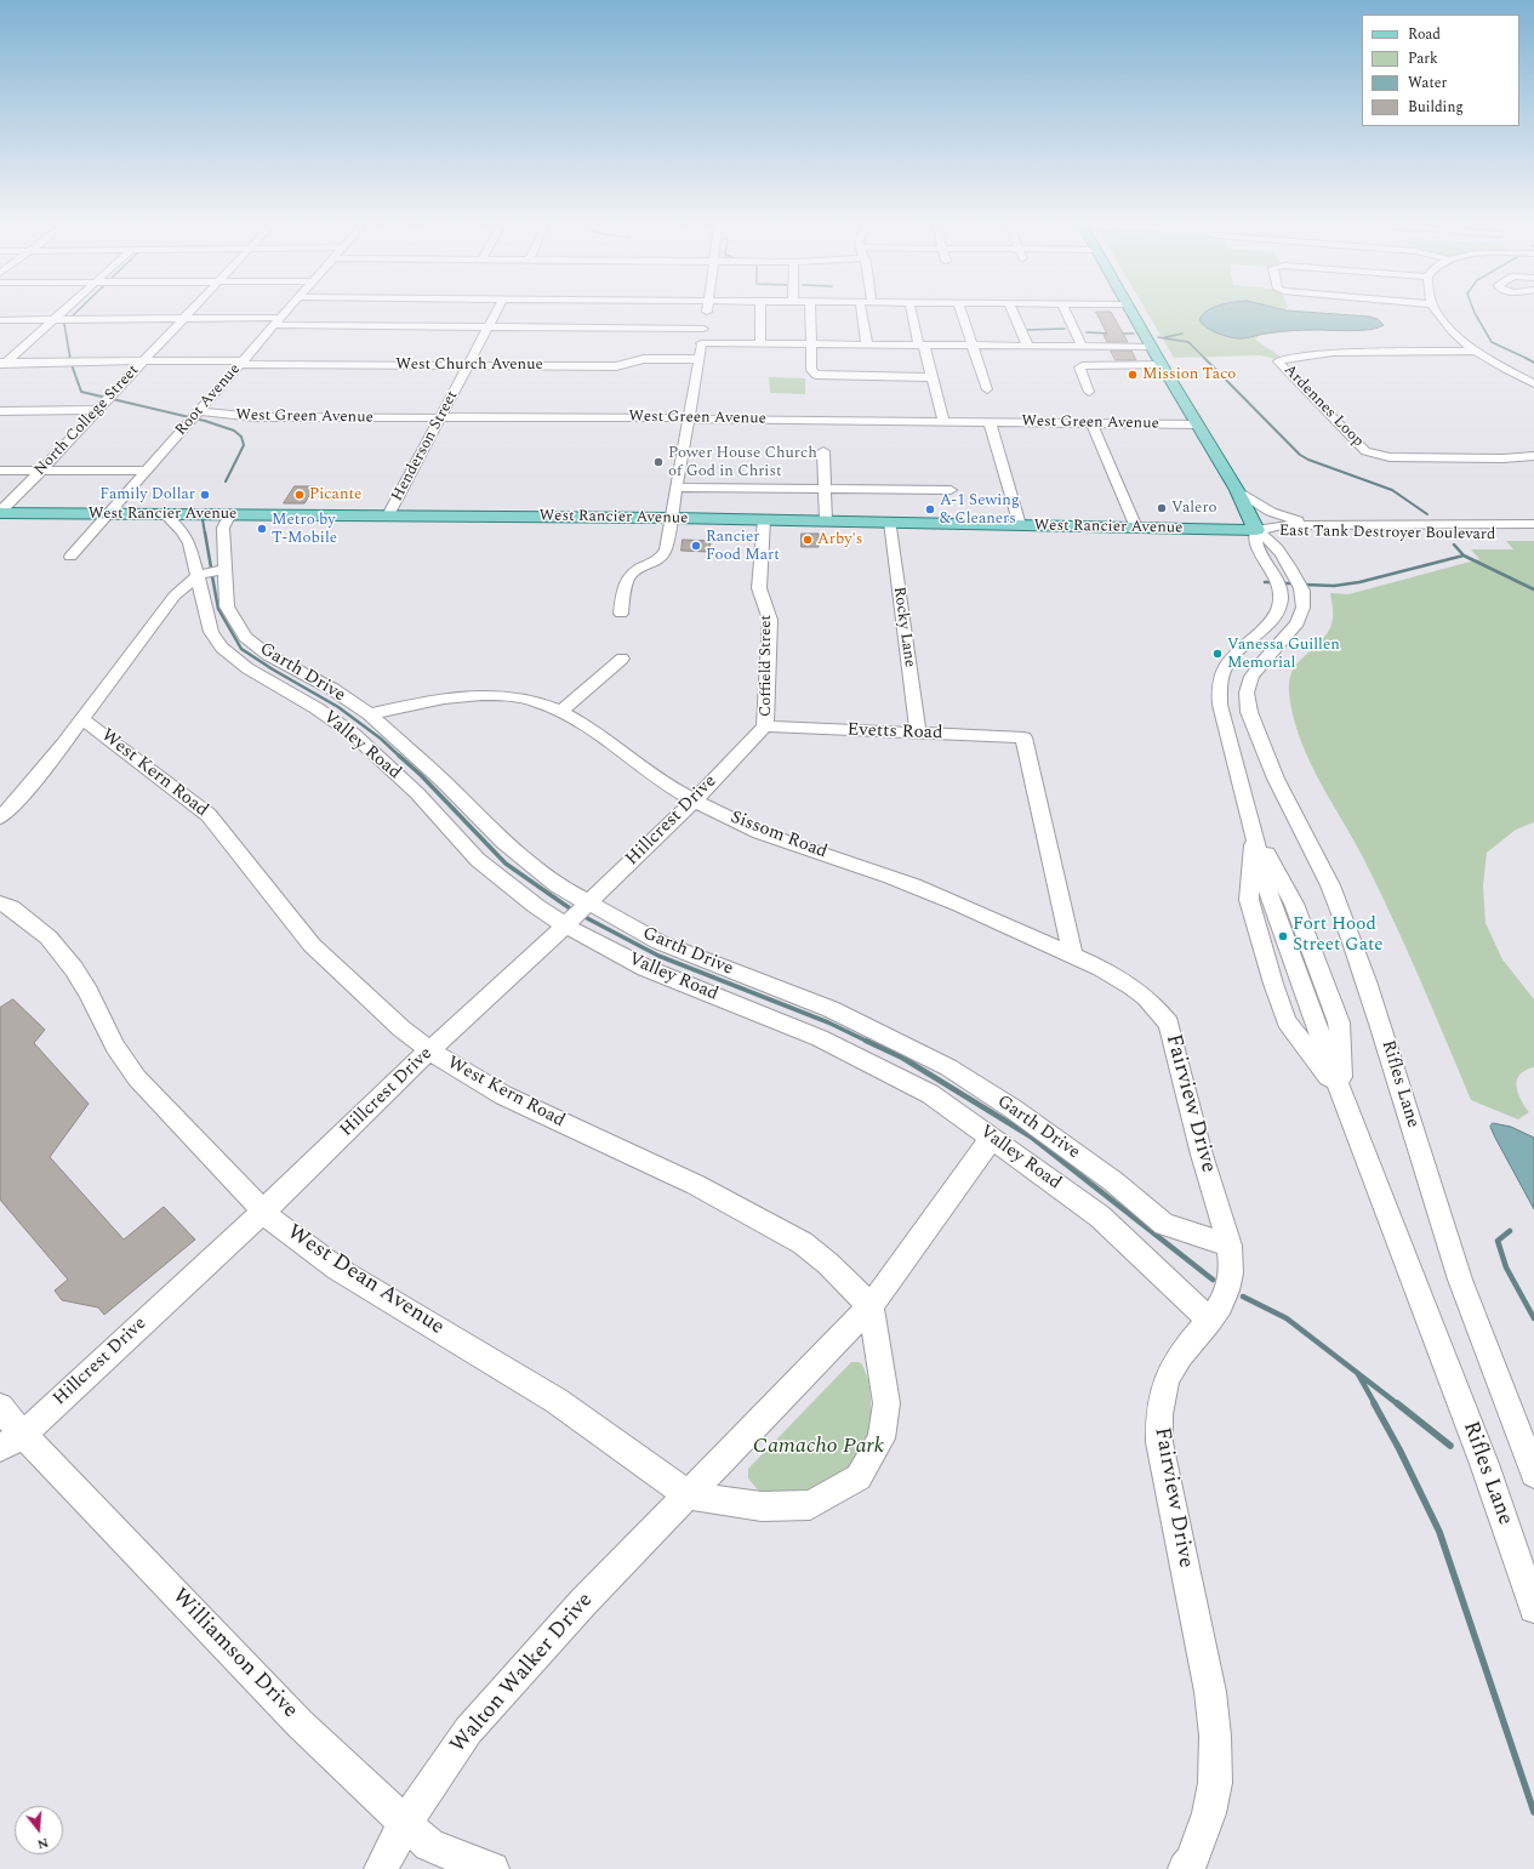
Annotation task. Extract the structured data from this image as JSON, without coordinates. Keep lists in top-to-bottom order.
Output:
{
  "streets": {
    "main road": ["West Rancier Avenue"],
    "street": [
      "West Church Avenue",
      "Root Avenue",
      "Ardennes Loop",
      "West Green Avenue",
      "North College Street",
      "Henderson Street",
      "East Tank Destroyer Boulevard",
      "Rocky Lane",
      "Coffield Street",
      "Garth Drive",
      "Evetts Road",
      "Valley Road",
      "West Kern Road",
      "Hillcrest Drive",
      "Sissom Road",
      "Rifles Lane",
      "Fairview Drive",
      "West Dean Avenue",
      "Williamson Drive",
      "Walton Walker Drive"
    ]
  },
  "crossings": [
    ["West Church Avenue", "Root Avenue"],
    ["West Church Avenue", "North College Street"],
    ["West Church Avenue", "Henderson Street"],
    ["Root Avenue", "West Green Avenue"],
    ["Root Avenue", "West Rancier Avenue"],
    ["West Green Avenue", "Henderson Street"],
    ["North College Street", "West Rancier Avenue"],
    ["Henderson Street", "West Rancier Avenue"],
    ["West Rancier Avenue", "East Tank Destroyer Boulevard"],
    ["West Rancier Avenue", "Rocky Lane"],
    ["West Rancier Avenue", "Coffield Street"],
    ["West Rancier Avenue", "Garth Drive"],
    ["West Rancier Avenue", "Rifles Lane"],
    ["East Tank Destroyer Boulevard", "Rifles Lane"],
    ["Rocky Lane", "Evetts Road"],
    ["Coffield Street", "Evetts Road"],
    ["Coffield Street", "Hillcrest Drive"],
    ["Garth Drive", "Hillcrest Drive"],
    ["Garth Drive", "Sissom Road"],
    ["Garth Drive", "Fairview Drive"],
    ["Evetts Road", "Hillcrest Drive"],
    ["Evetts Road", "Sissom Road"],
    ["Valley Road", "Hillcrest Drive"],
    ["Valley Road", "Fairview Drive"],
    ["Valley Road", "Walton Walker Drive"],
    ["West Kern Road", "Hillcrest Drive"],
    ["West Kern Road", "Walton Walker Drive"],
    ["Hillcrest Drive", "Sissom Road"],
    ["Hillcrest Drive", "West Dean Avenue"],
    ["Hillcrest Drive", "Williamson Drive"],
    ["Sissom Road", "Fairview Drive"],
    ["West Dean Avenue", "Walton Walker Drive"],
    ["Williamson Drive", "Walton Walker Drive"]
  ],
  "parks": ["Camacho Park"],
  "places": [
    "Mission Taco",
    "Power House Church of God in Christ",
    "Family Dollar",
    "Picante",
    "Valero",
    "A-1 Sewing & Cleaners",
    "Metro by T-Mobile",
    "Arby's",
    "Rancier Food Mart",
    "Vanessa Guillen Memorial",
    "Fort Hood Street Gate"
  ],
  "legend": [
    "Road",
    "Park",
    "Water",
    "Building"
  ],
  "north": "bottom"
}
